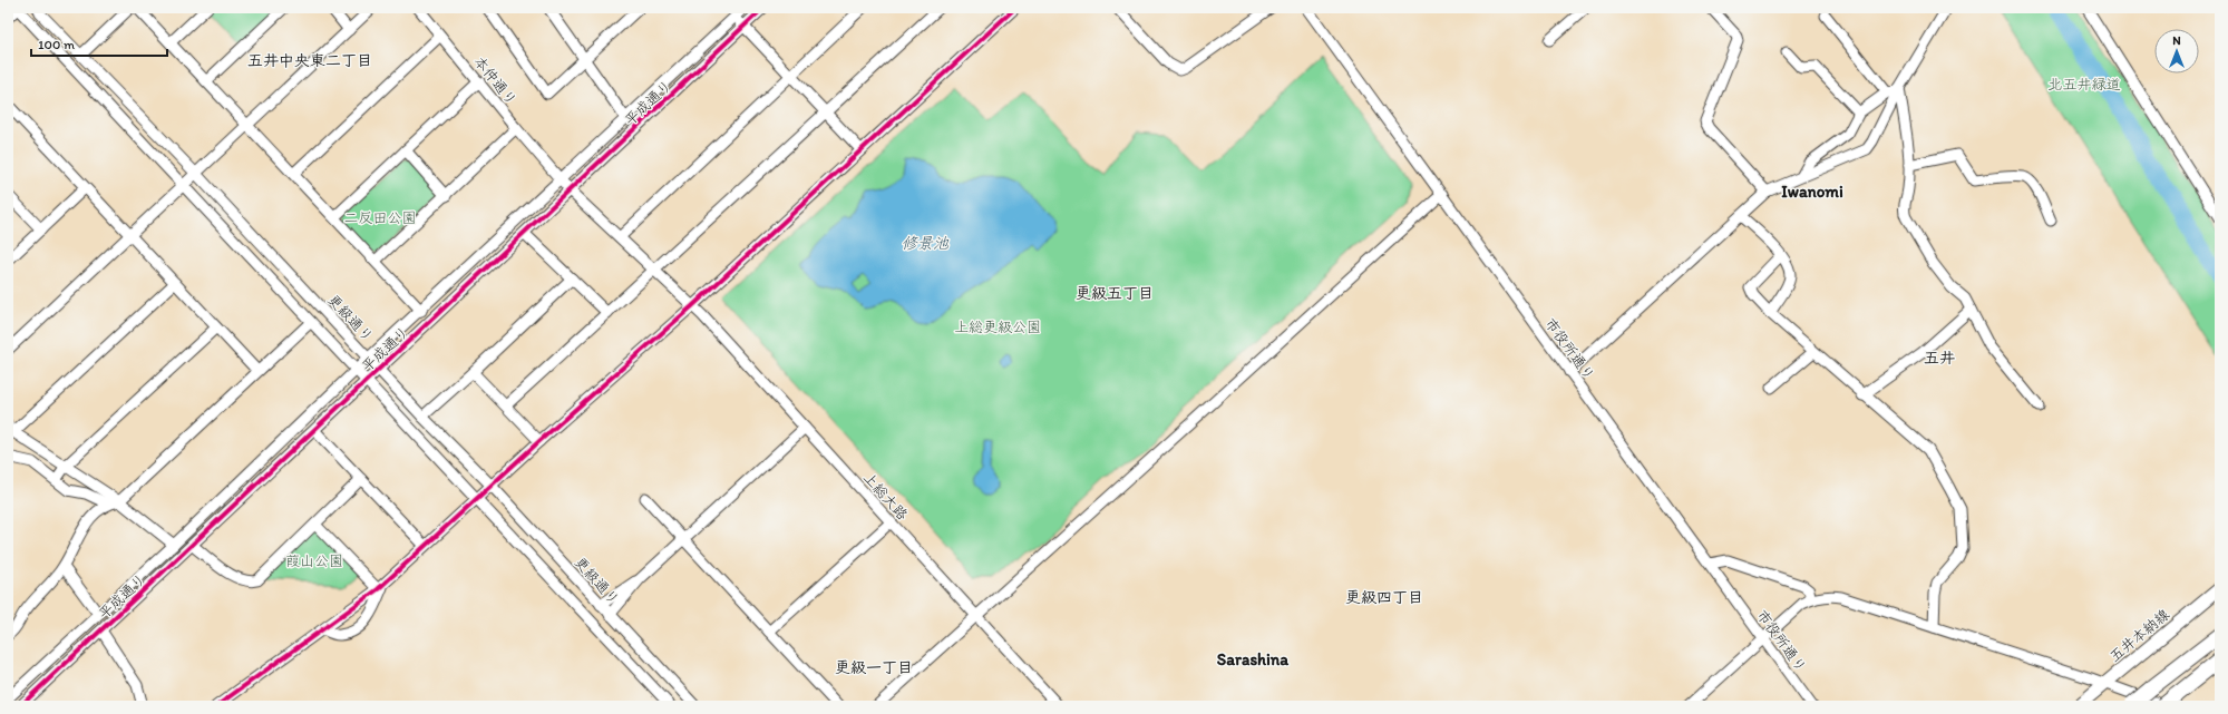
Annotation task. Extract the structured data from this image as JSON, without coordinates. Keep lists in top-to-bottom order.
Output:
{
  "streets": {
    "main road": ["五井本納線"],
    "street": [
      "本仲通り",
      "平成通り",
      "更級通り",
      "市役所通り",
      "上総大路"
    ]
  },
  "crossings": [
    ["本仲通り", "平成通り"],
    ["本仲通り", "上総大路"],
    ["平成通り", "更級通り"]
  ],
  "districts": [
    "五井中央東二丁目",
    "Iwanomi",
    "更級五丁目",
    "五井",
    "更級四丁目",
    "Sarashina",
    "更級一丁目"
  ],
  "water": ["修景池"],
  "parks": [
    "北五井緑道",
    "二反田公園",
    "上総更級公園",
    "葭山公園"
  ],
  "scale_bar": "100 m",
  "north": "top"
}
